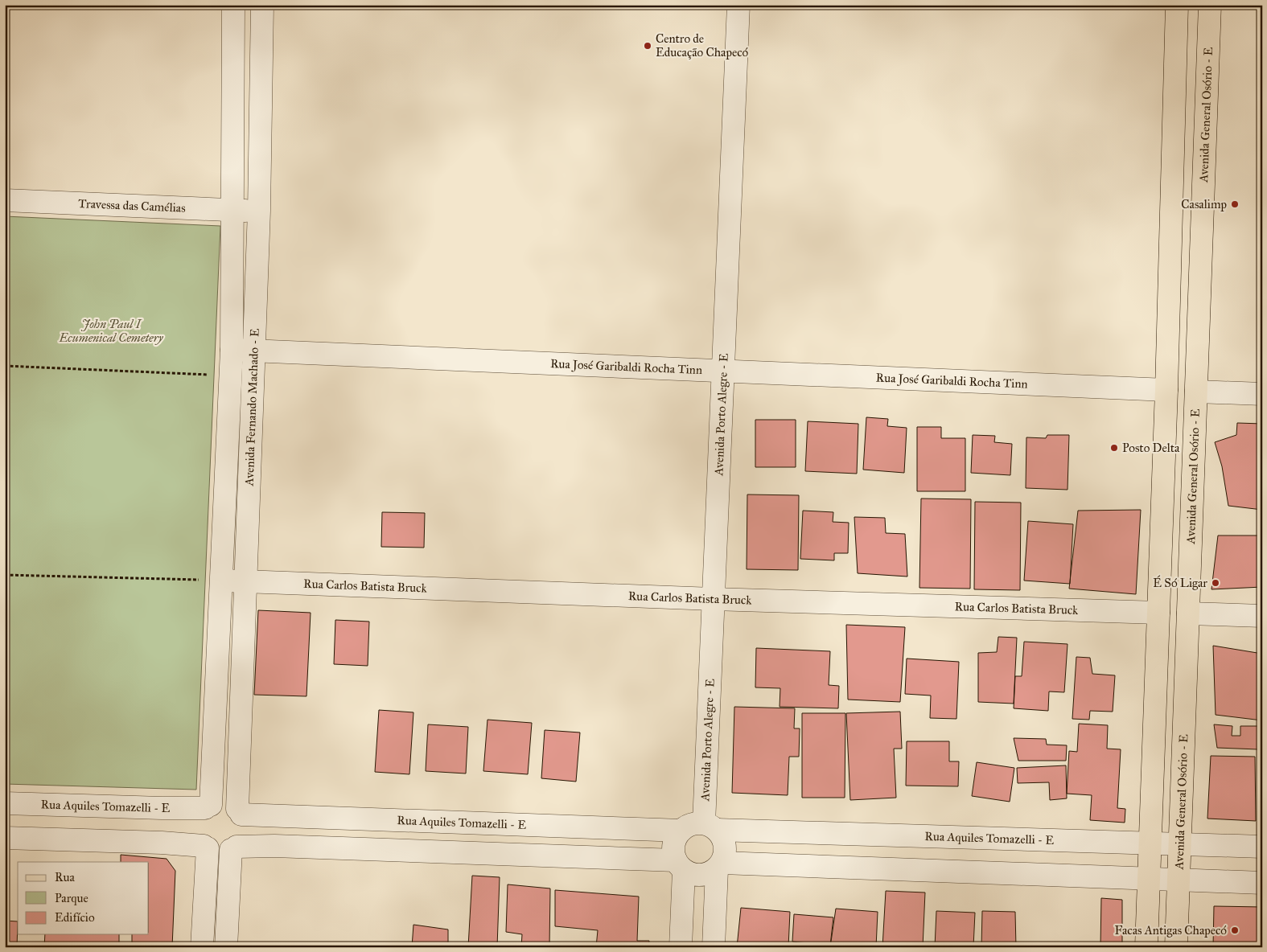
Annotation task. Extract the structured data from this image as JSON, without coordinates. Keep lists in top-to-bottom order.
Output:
{
  "streets": {
    "main road": ["Avenida General Osório - E"],
    "street": [
      "Travessa das Camélias",
      "Rua José Garibaldi Rocha Tinn",
      "Avenida Fernando Machado - E",
      "Avenida Porto Alegre - E",
      "Rua Carlos Batista Bruck",
      "Rua Aquiles Tomazelli - E"
    ]
  },
  "crossings": [
    ["Avenida General Osório - E", "Rua Aquiles Tomazelli - E"],
    ["Travessa das Camélias", "Avenida Fernando Machado - E"],
    ["Rua José Garibaldi Rocha Tinn", "Avenida Fernando Machado - E"],
    ["Rua José Garibaldi Rocha Tinn", "Avenida Porto Alegre - E"],
    ["Avenida Fernando Machado - E", "Rua Carlos Batista Bruck"],
    ["Avenida Fernando Machado - E", "Rua Aquiles Tomazelli - E"],
    ["Avenida Porto Alegre - E", "Rua Carlos Batista Bruck"],
    ["Avenida Porto Alegre - E", "Rua Aquiles Tomazelli - E"]
  ],
  "parks": ["John Paul I Ecumenical Cemetery"],
  "places": [
    "Centro de Educação Chapecó",
    "Casalimp",
    "Posto Delta",
    "É Só Ligar",
    "Facas Antigas Chapecó"
  ],
  "legend": ["Rua", "Parque", "Edifício"]
}
